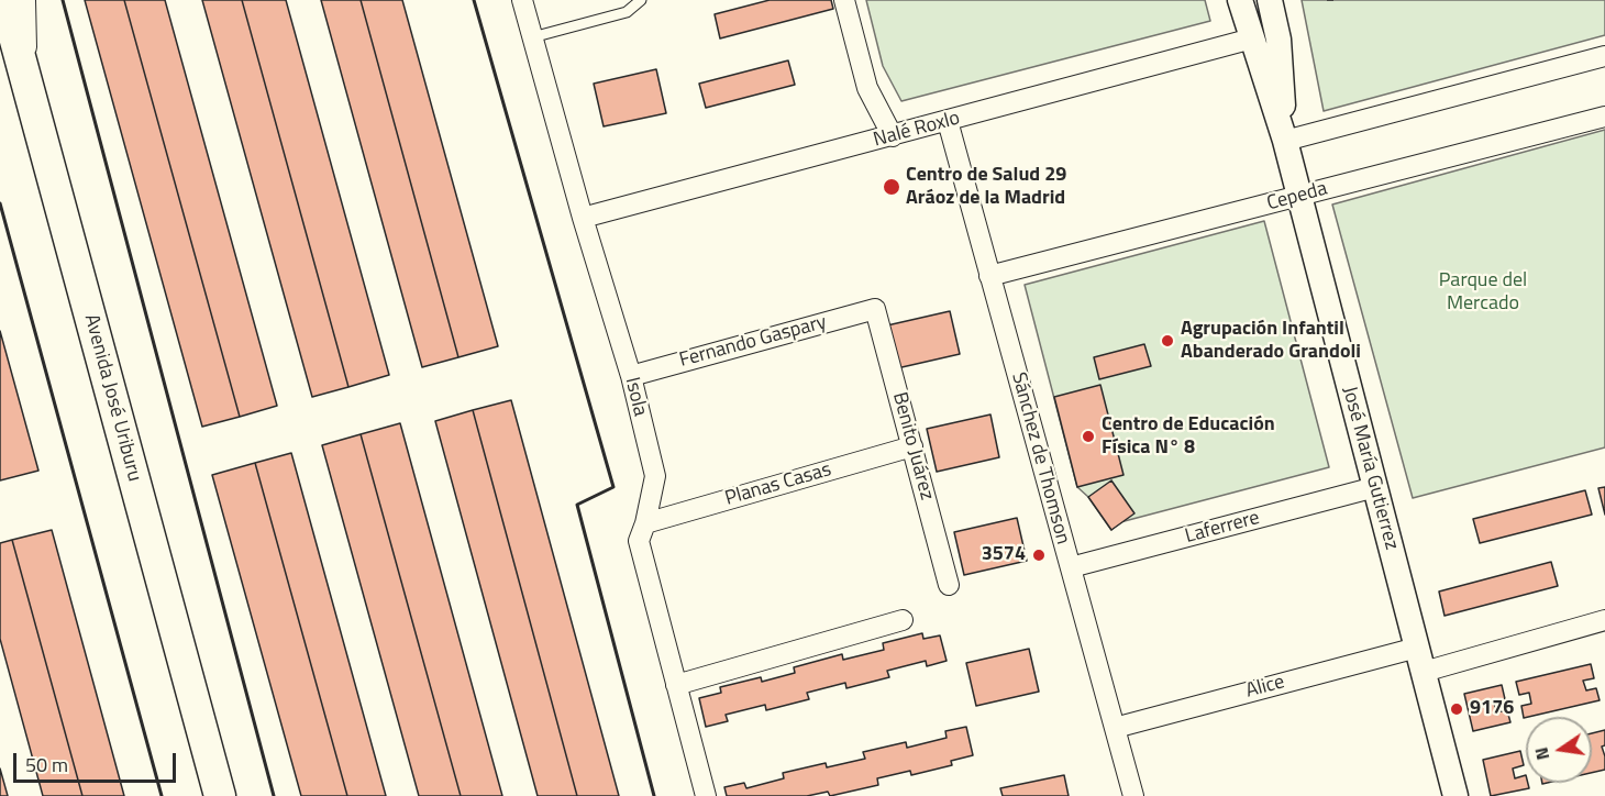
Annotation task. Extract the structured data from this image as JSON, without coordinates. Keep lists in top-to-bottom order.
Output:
{
  "streets": {
    "main road": ["Avenida José Uriburu"],
    "street": [
      "Nalé Roxlo",
      "Cepeda",
      "Fernando Gaspary",
      "Isola",
      "Benito Juárez",
      "Sánchez de Thomson",
      "José María Gutierrez",
      "Planas Casas",
      "Laferrere",
      "Alice"
    ]
  },
  "crossings": [
    ["Nalé Roxlo", "Isola"],
    ["Nalé Roxlo", "Sánchez de Thomson"],
    ["Nalé Roxlo", "José María Gutierrez"],
    ["Cepeda", "Sánchez de Thomson"],
    ["Cepeda", "José María Gutierrez"],
    ["Fernando Gaspary", "Isola"],
    ["Fernando Gaspary", "Benito Juárez"],
    ["Isola", "Planas Casas"],
    ["Benito Juárez", "Planas Casas"],
    ["Sánchez de Thomson", "Laferrere"],
    ["Sánchez de Thomson", "Alice"],
    ["José María Gutierrez", "Laferrere"],
    ["José María Gutierrez", "Alice"]
  ],
  "parks": ["Parque del Mercado"],
  "places": [
    "Centro de Salud 29 Aráoz de la Madrid",
    "Agrupación Infantil Abanderado Grandoli",
    "Centro de Educación Física N° 8",
    "3574",
    "9176"
  ],
  "scale_bar": "50 m",
  "north": "left"
}
